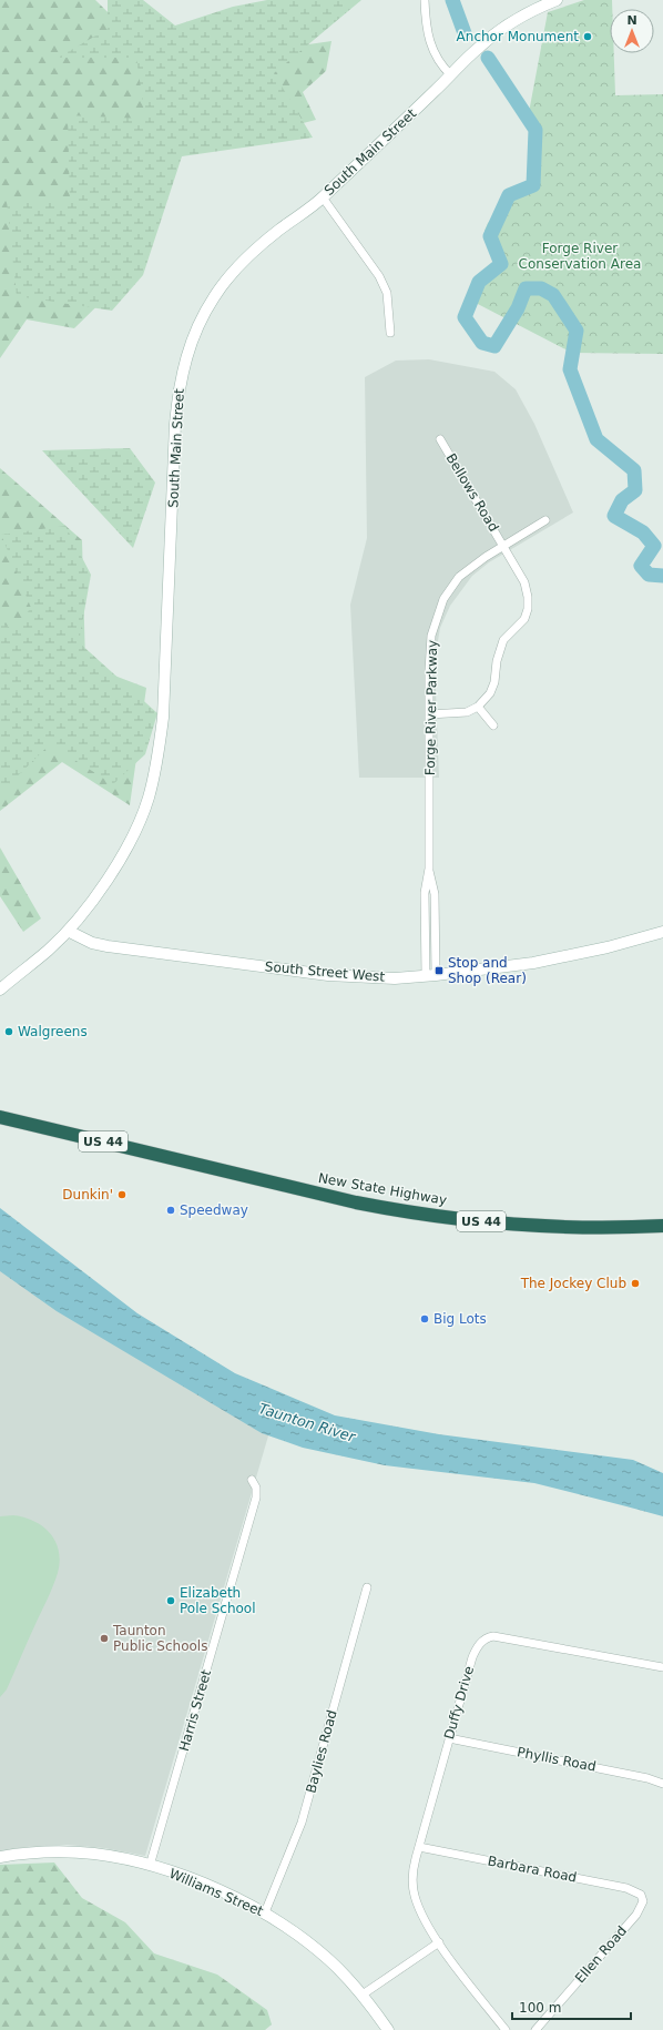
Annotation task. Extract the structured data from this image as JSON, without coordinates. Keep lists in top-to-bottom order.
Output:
{
  "streets": {
    "highway": ["US 44", "New State Highway"],
    "main road": ["South Main Street", "South Street West", "Williams Street"],
    "street": [
      "Bellows Road",
      "Forge River Parkway",
      "Duffy Drive",
      "Harris Street",
      "Baylies Road",
      "Phyllis Road",
      "Barbara Road",
      "Ellen Road"
    ]
  },
  "crossings": [
    ["South Main Street", "South Street West"],
    ["Bellows Road", "Forge River Parkway"],
    ["Forge River Parkway", "South Street West"],
    ["Duffy Drive", "Phyllis Road"],
    ["Duffy Drive", "Barbara Road"],
    ["Harris Street", "Williams Street"],
    ["Baylies Road", "Williams Street"],
    ["Barbara Road", "Ellen Road"]
  ],
  "water": ["Taunton River"],
  "parks": ["Forge River Conservation Area"],
  "places": {
    "other": [
      "Anchor Monument",
      "Walgreens",
      "Dunkin'",
      "Speedway",
      "The Jockey Club",
      "Big Lots",
      "Elizabeth Pole School",
      "Taunton Public Schools"
    ],
    "transit": ["Stop and Shop (Rear)"]
  },
  "scale_bar": "100 m",
  "north": "top"
}
